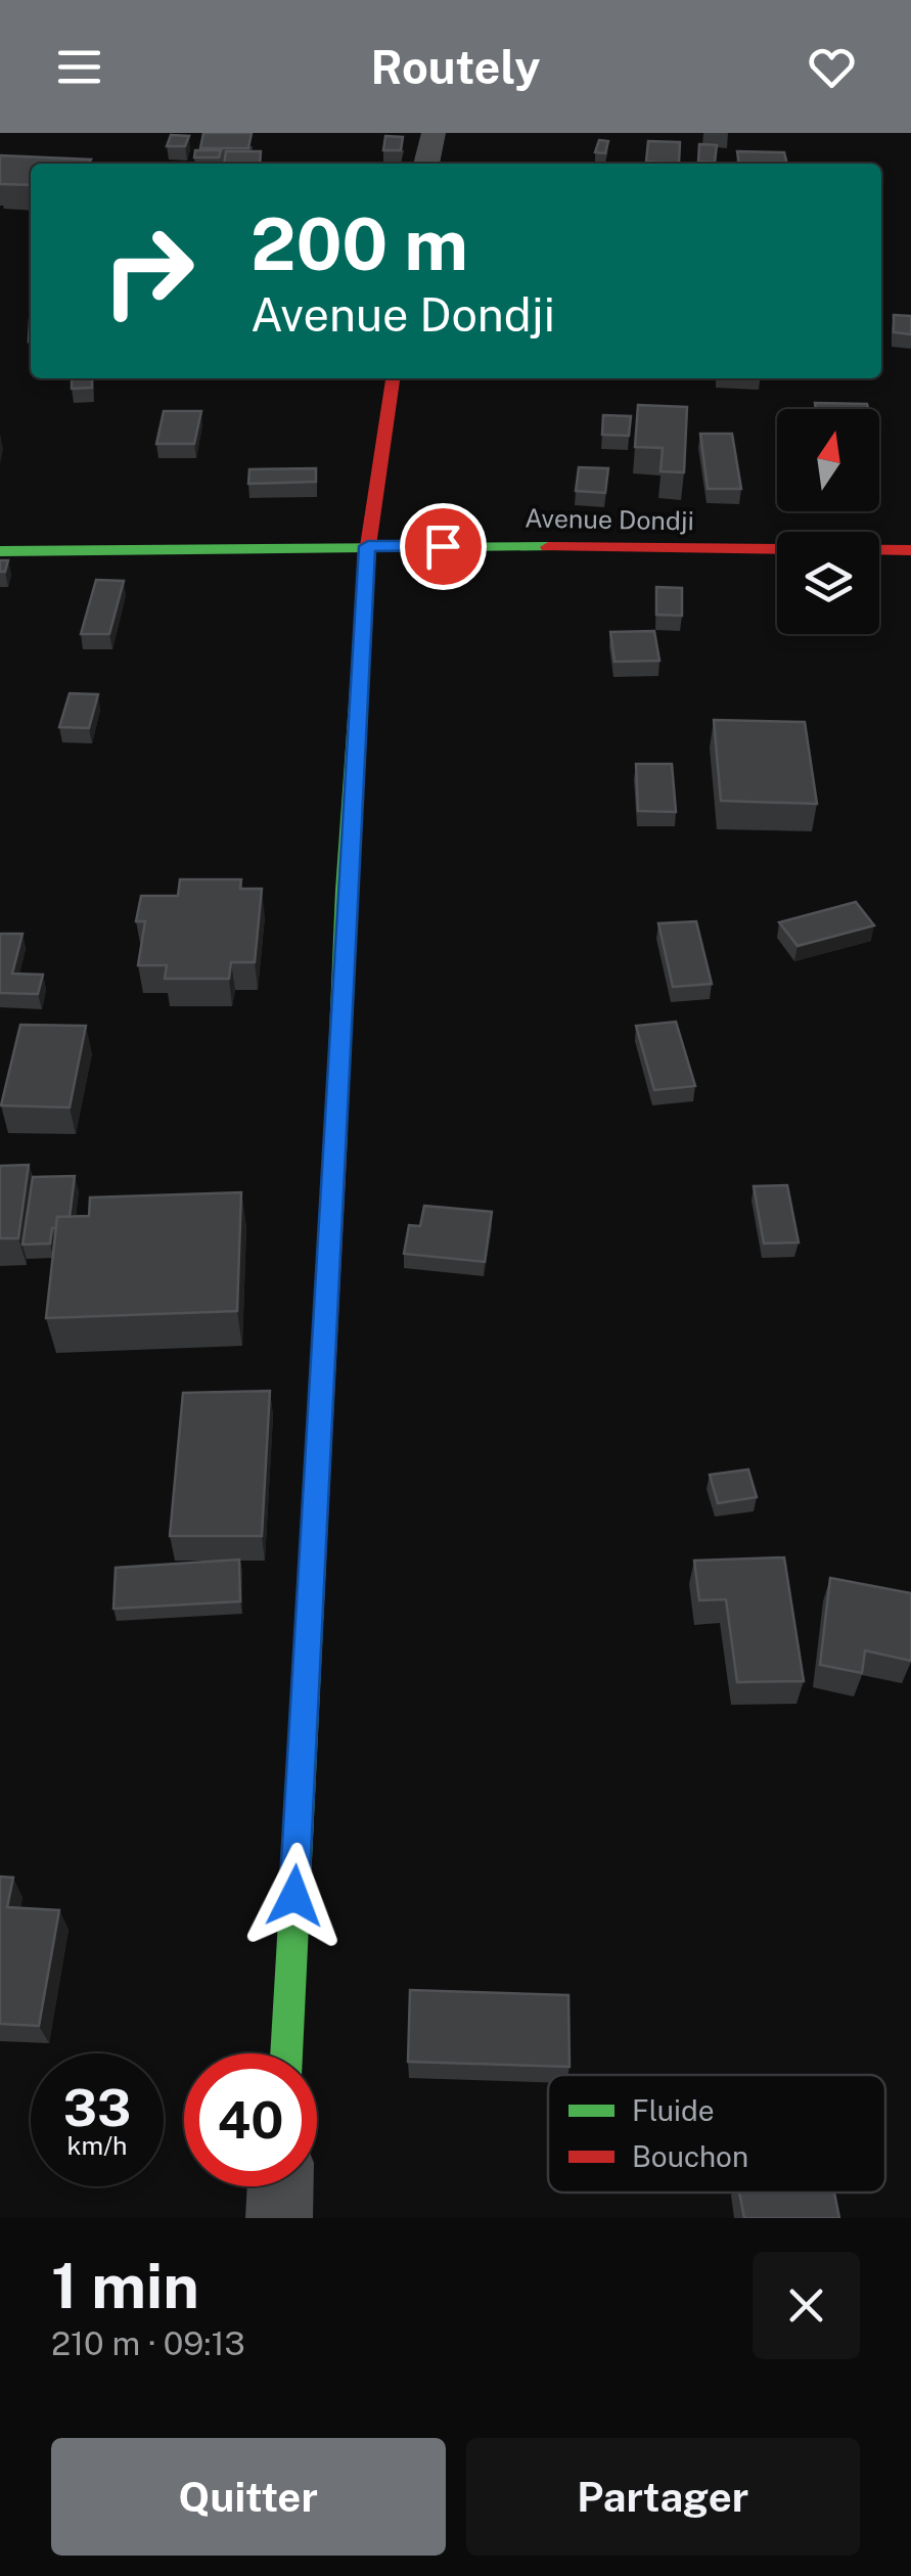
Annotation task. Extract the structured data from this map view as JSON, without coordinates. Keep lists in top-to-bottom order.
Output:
{
  "streets": {
    "street": ["Avenue Dondji"]
  },
  "legend": ["Fluide", "Bouchon"],
  "north": "top",
  "page": {
    "header": "Routely",
    "turn": ["200 m", "Avenue Dondji"],
    "speed": "33 km/h",
    "limit": "40",
    "heading": ["1 min", "210 m · 09:13"],
    "buttons": ["Quitter", "Partager"]
  }
}
